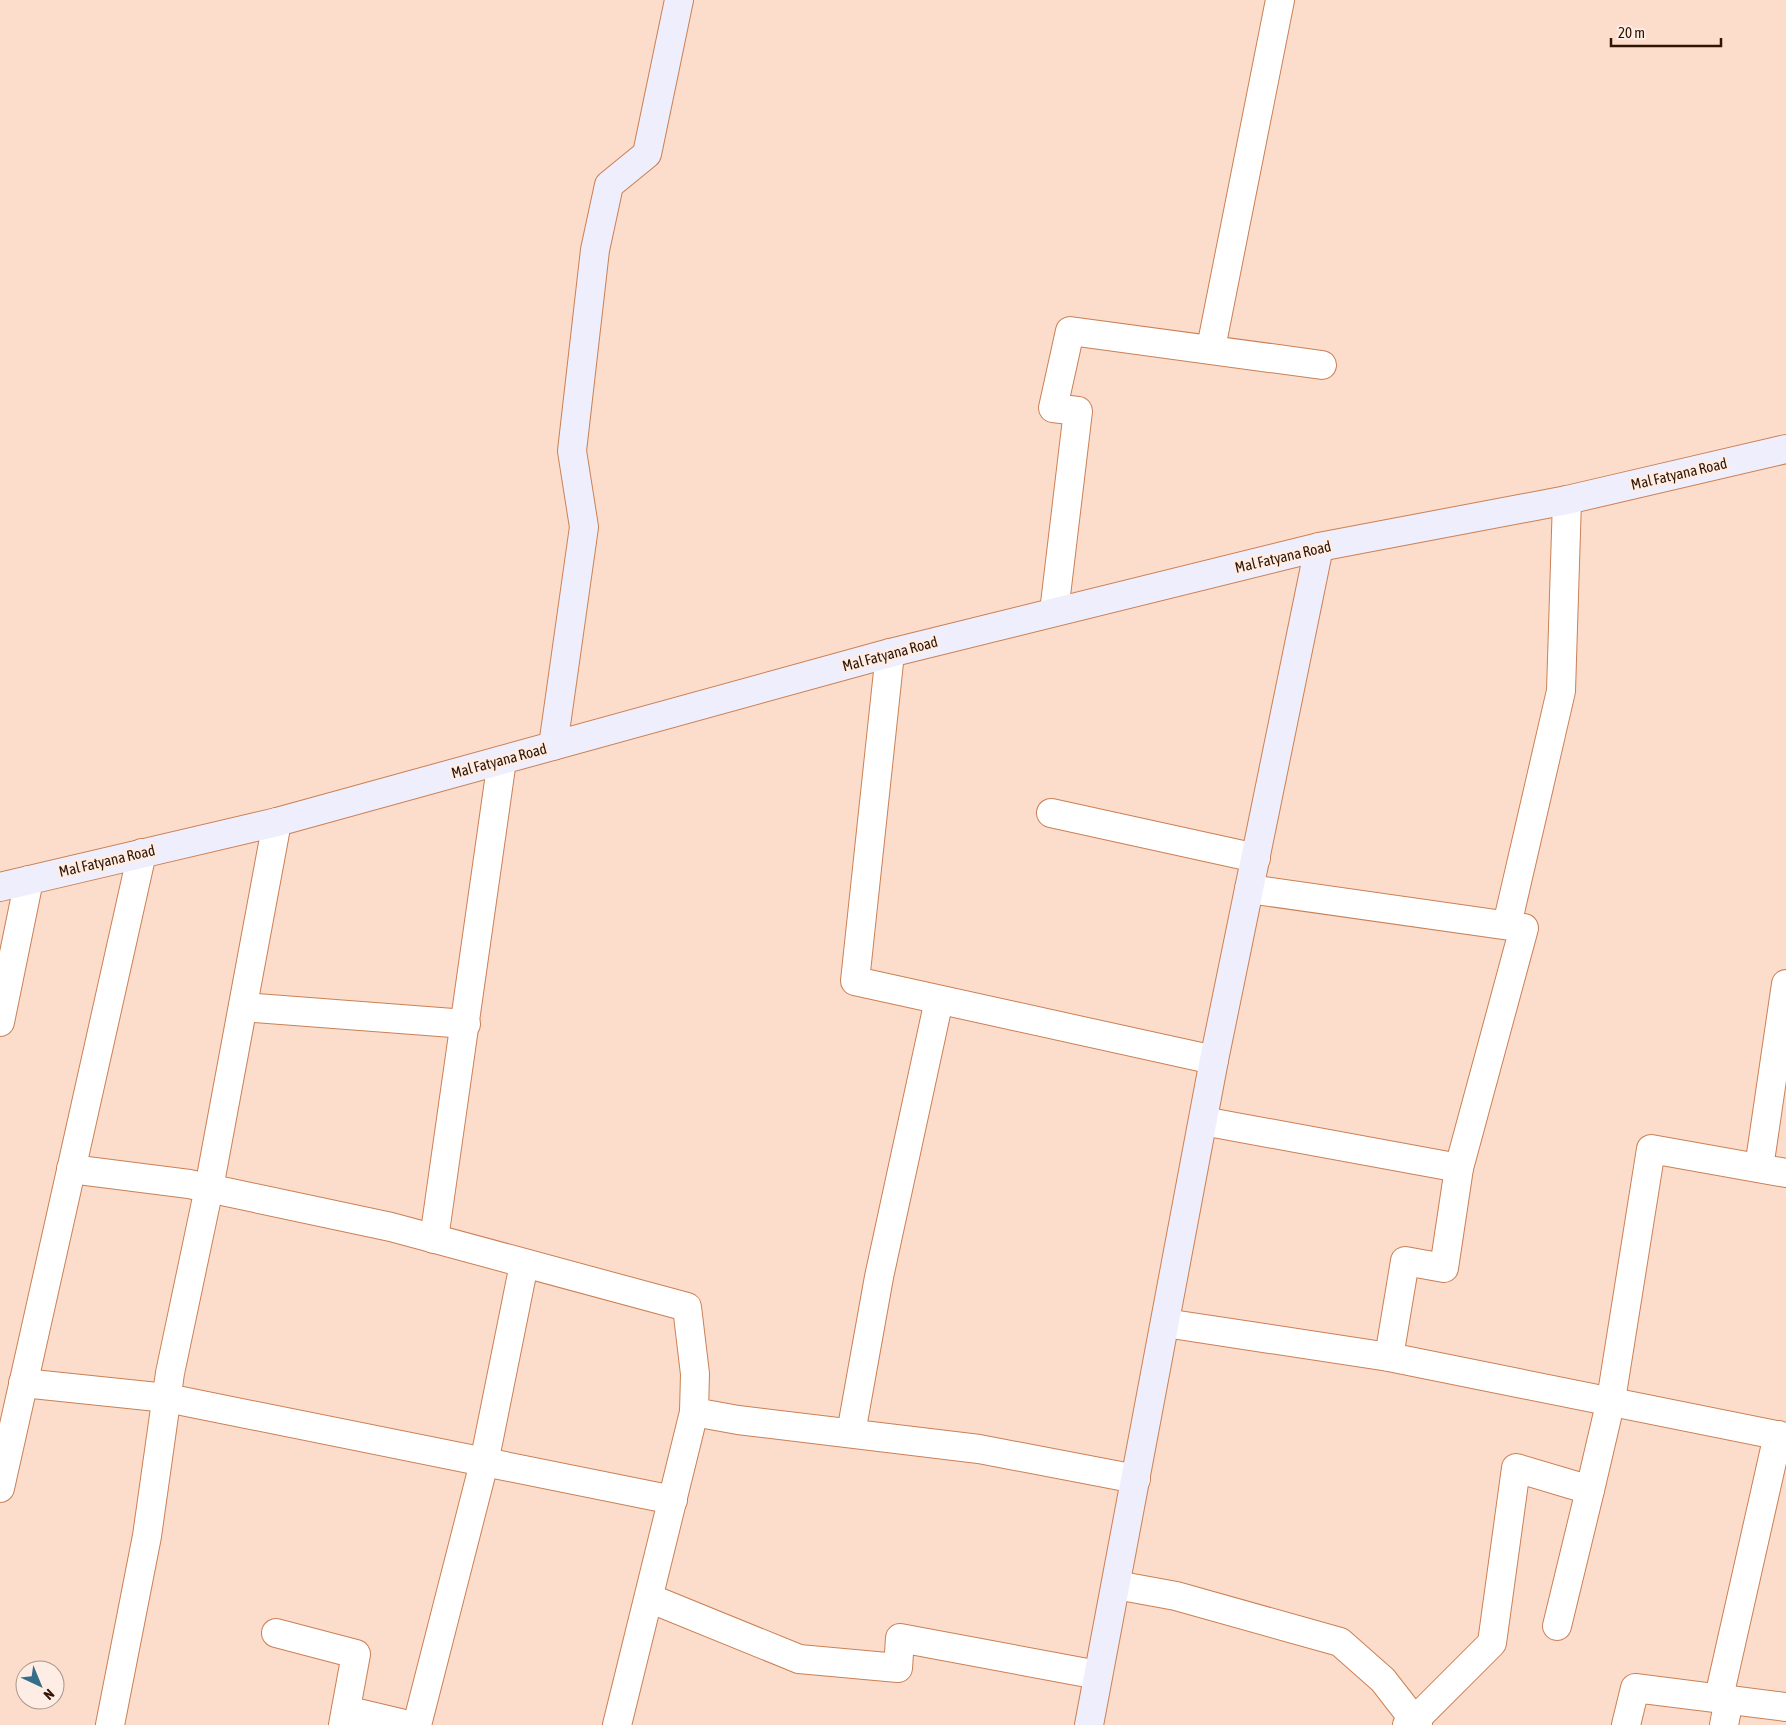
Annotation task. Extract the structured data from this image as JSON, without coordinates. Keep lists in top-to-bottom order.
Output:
{
  "streets": {
    "street": ["Mal Fatyana Road"]
  },
  "scale_bar": "20 m",
  "north": "bottom right"
}
